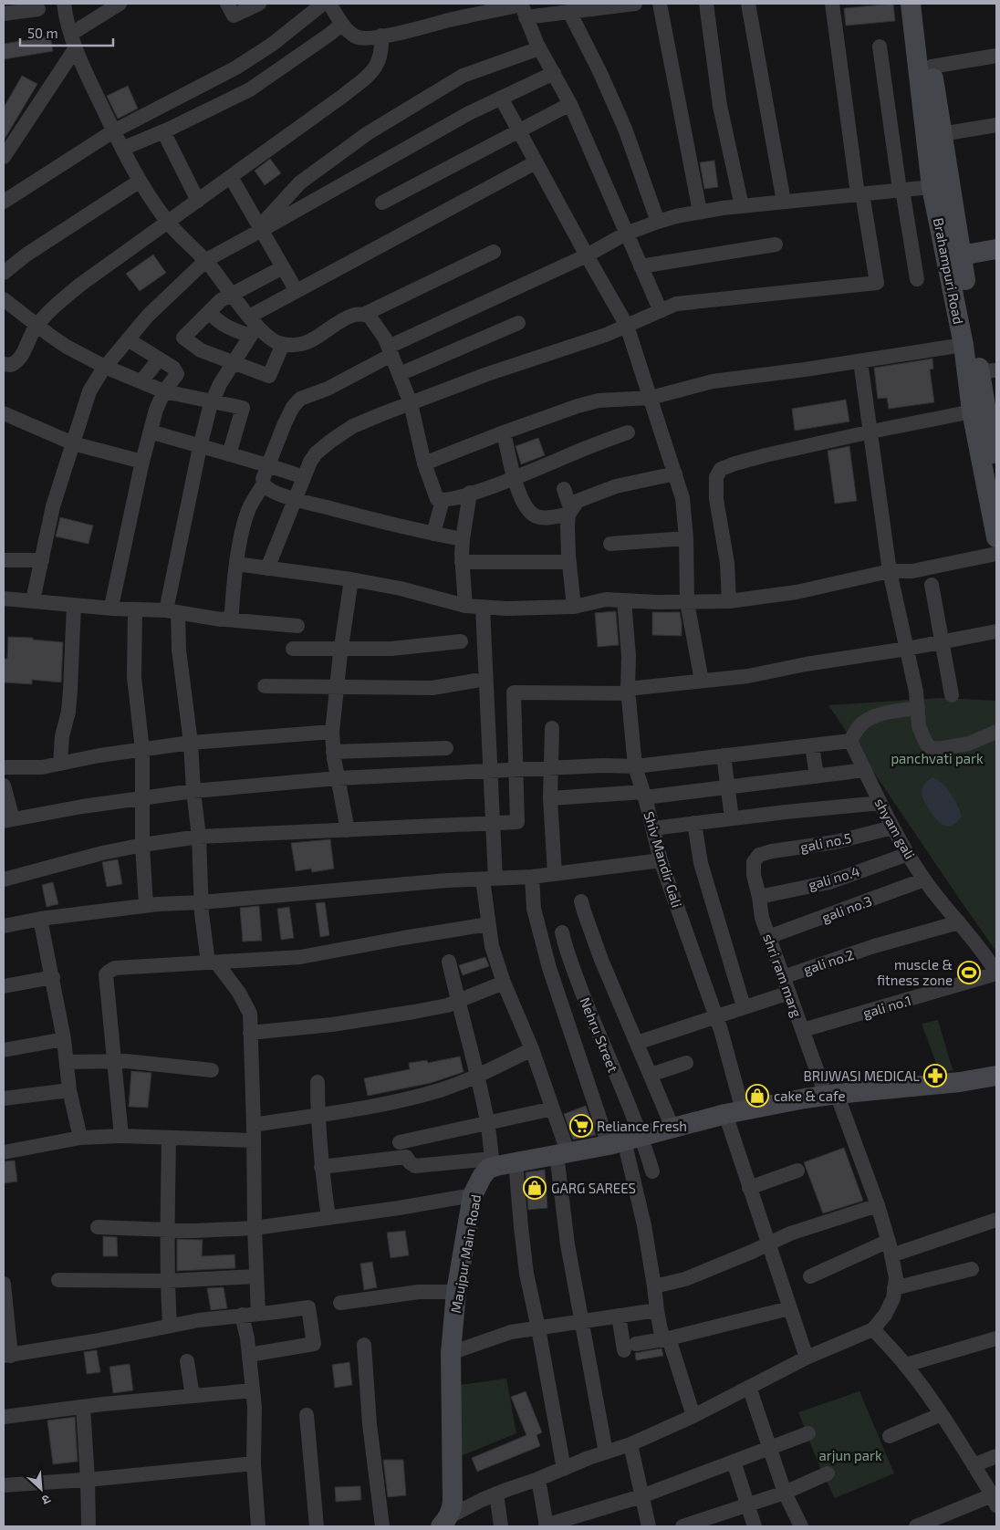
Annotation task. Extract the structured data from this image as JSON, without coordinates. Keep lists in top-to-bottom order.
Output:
{
  "streets": {
    "street": [
      "Brahampuri Road",
      "shyam gali",
      "gali no.5",
      "Shiv Mandir Gali",
      "gali no.4",
      "gali no.3",
      "gali no.2",
      "shri ram marg",
      "gali no.1",
      "Nehru Street",
      "Maujpur Main Road"
    ]
  },
  "crossings": [
    ["shyam gali", "gali no.5"],
    ["shyam gali", "gali no.4"],
    ["shyam gali", "gali no.3"],
    ["shyam gali", "gali no.2"],
    ["shyam gali", "gali no.1"],
    ["gali no.5", "shri ram marg"],
    ["gali no.4", "shri ram marg"],
    ["gali no.3", "shri ram marg"],
    ["gali no.2", "shri ram marg"],
    ["shri ram marg", "gali no.1"]
  ],
  "parks": ["panchvati park", "arjun park"],
  "places": {
    "sports": ["muscle & fitness zone"],
    "pharmacy": ["BRIJWASI MEDICAL"],
    "shop": ["cake & cafe", "GARG SAREES"],
    "supermarket": ["Reliance Fresh"]
  },
  "scale_bar": "50 m",
  "north": "bottom right"
}
